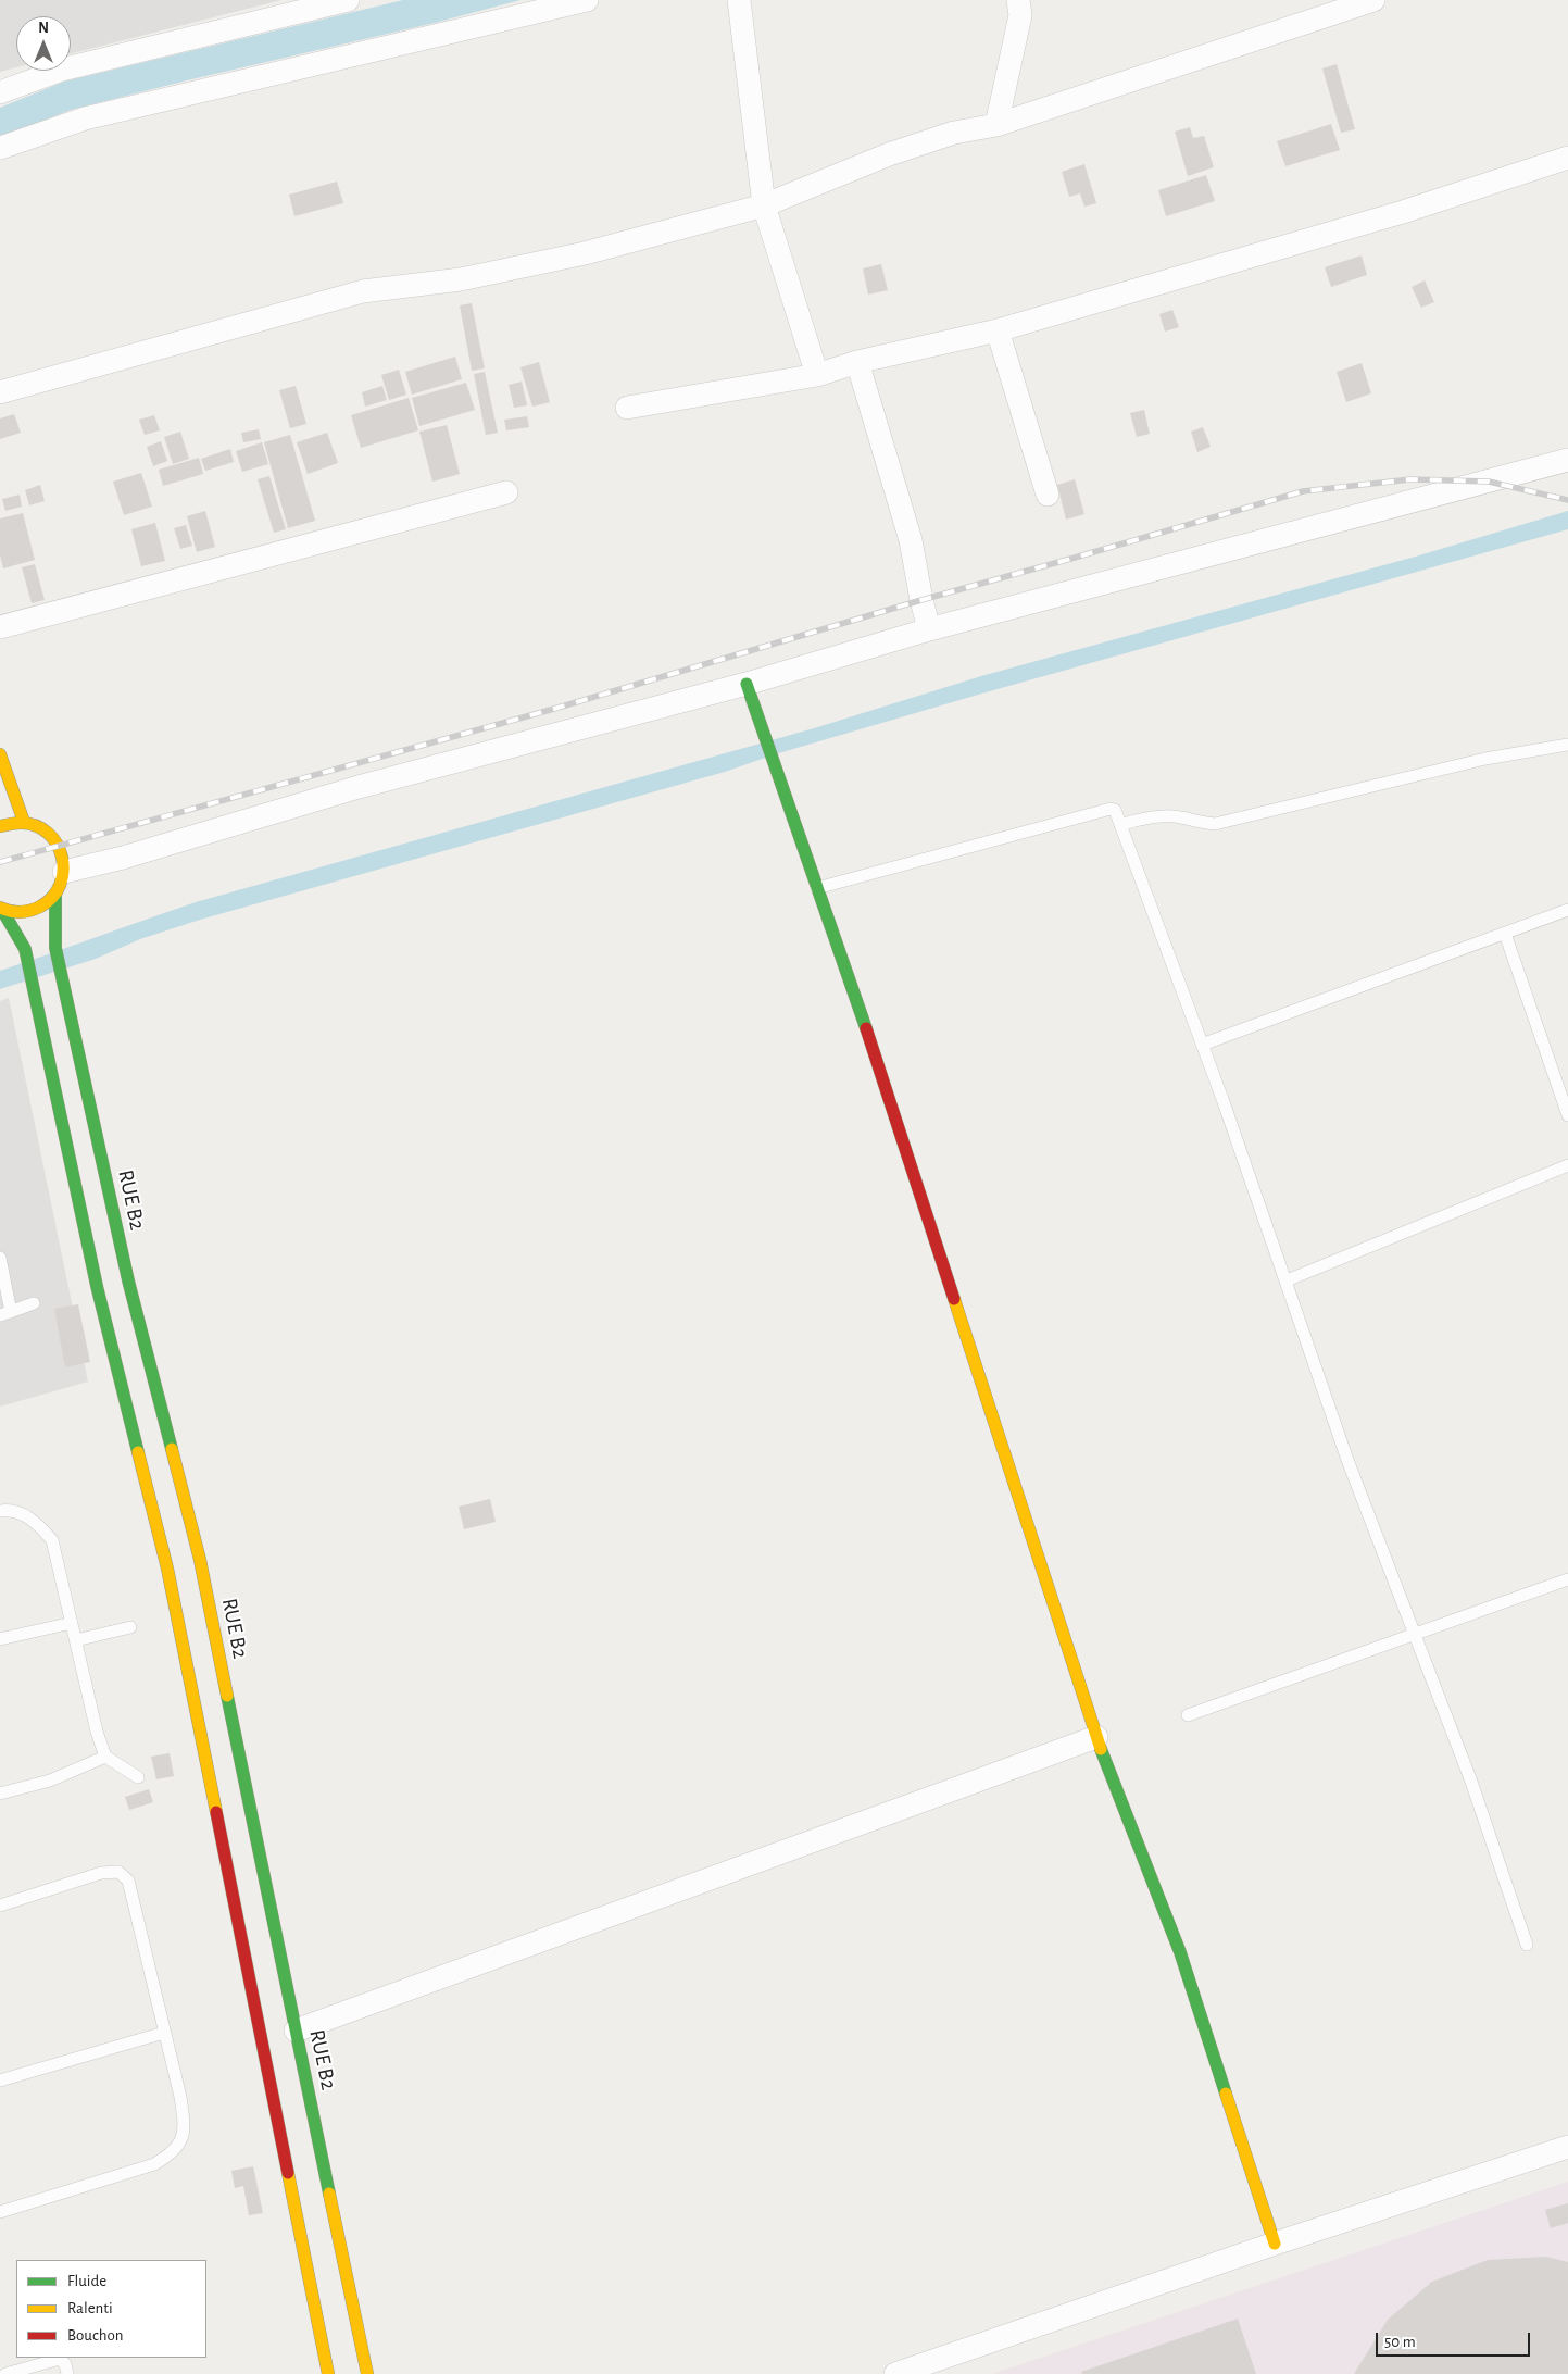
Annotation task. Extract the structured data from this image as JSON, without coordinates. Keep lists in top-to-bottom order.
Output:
{
  "streets": {
    "main road": ["RUE B2"]
  },
  "legend": ["Fluide", "Ralenti", "Bouchon"],
  "scale_bar": "50 m",
  "north": "top"
}
